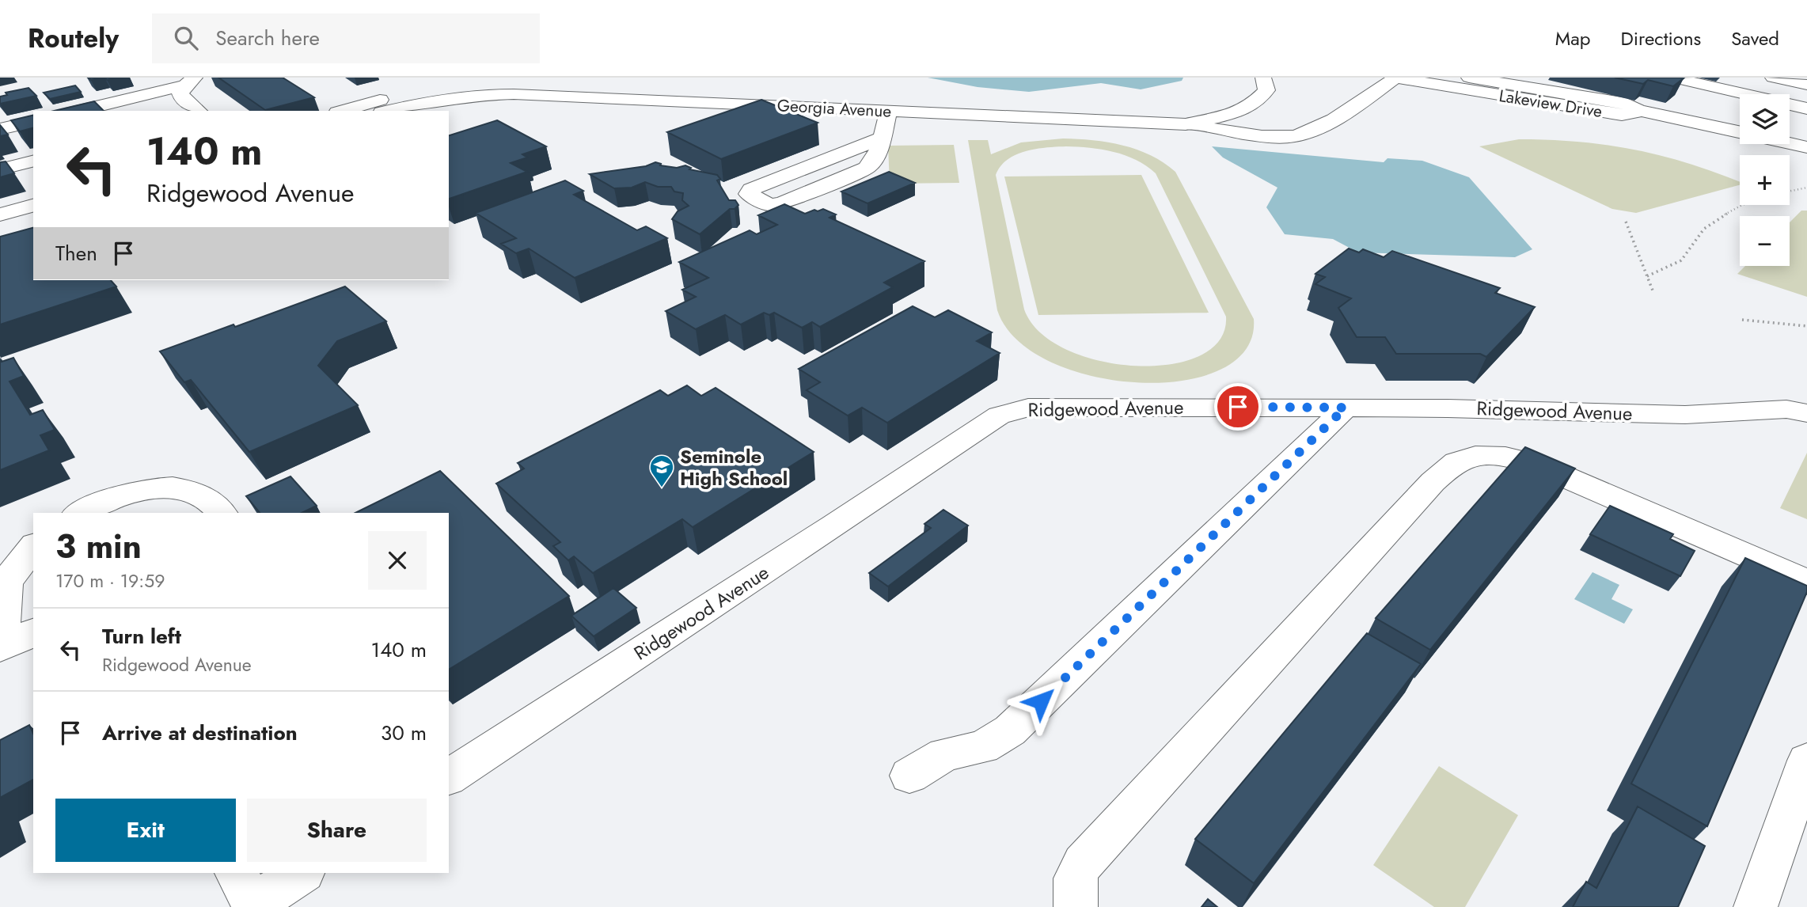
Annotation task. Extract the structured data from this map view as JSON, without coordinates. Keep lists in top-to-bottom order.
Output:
{
  "streets": {
    "street": ["Lakeview Drive", "Georgia Avenue", "Ridgewood Avenue"]
  },
  "crossings": [
    ["Lakeview Drive", "Georgia Avenue"]
  ],
  "places": {
    "school or university": ["Seminole High School"]
  },
  "page": {
    "header": "Routely",
    "search": "Search here",
    "nav": ["Map", "Directions", "Saved"],
    "map_buttons": ["+", "−"],
    "turn": ["140 m", "Ridgewood Avenue"],
    "then": "Then",
    "heading": ["3 min", "170 m · 19:59"],
    "list": [
      {
        "name": "Turn left",
        "note": "Ridgewood Avenue",
        "value": "140 m"
      },
      {
        "name": "Arrive at destination",
        "value": "30 m"
      }
    ],
    "buttons": ["Exit", "Share"]
  }
}
